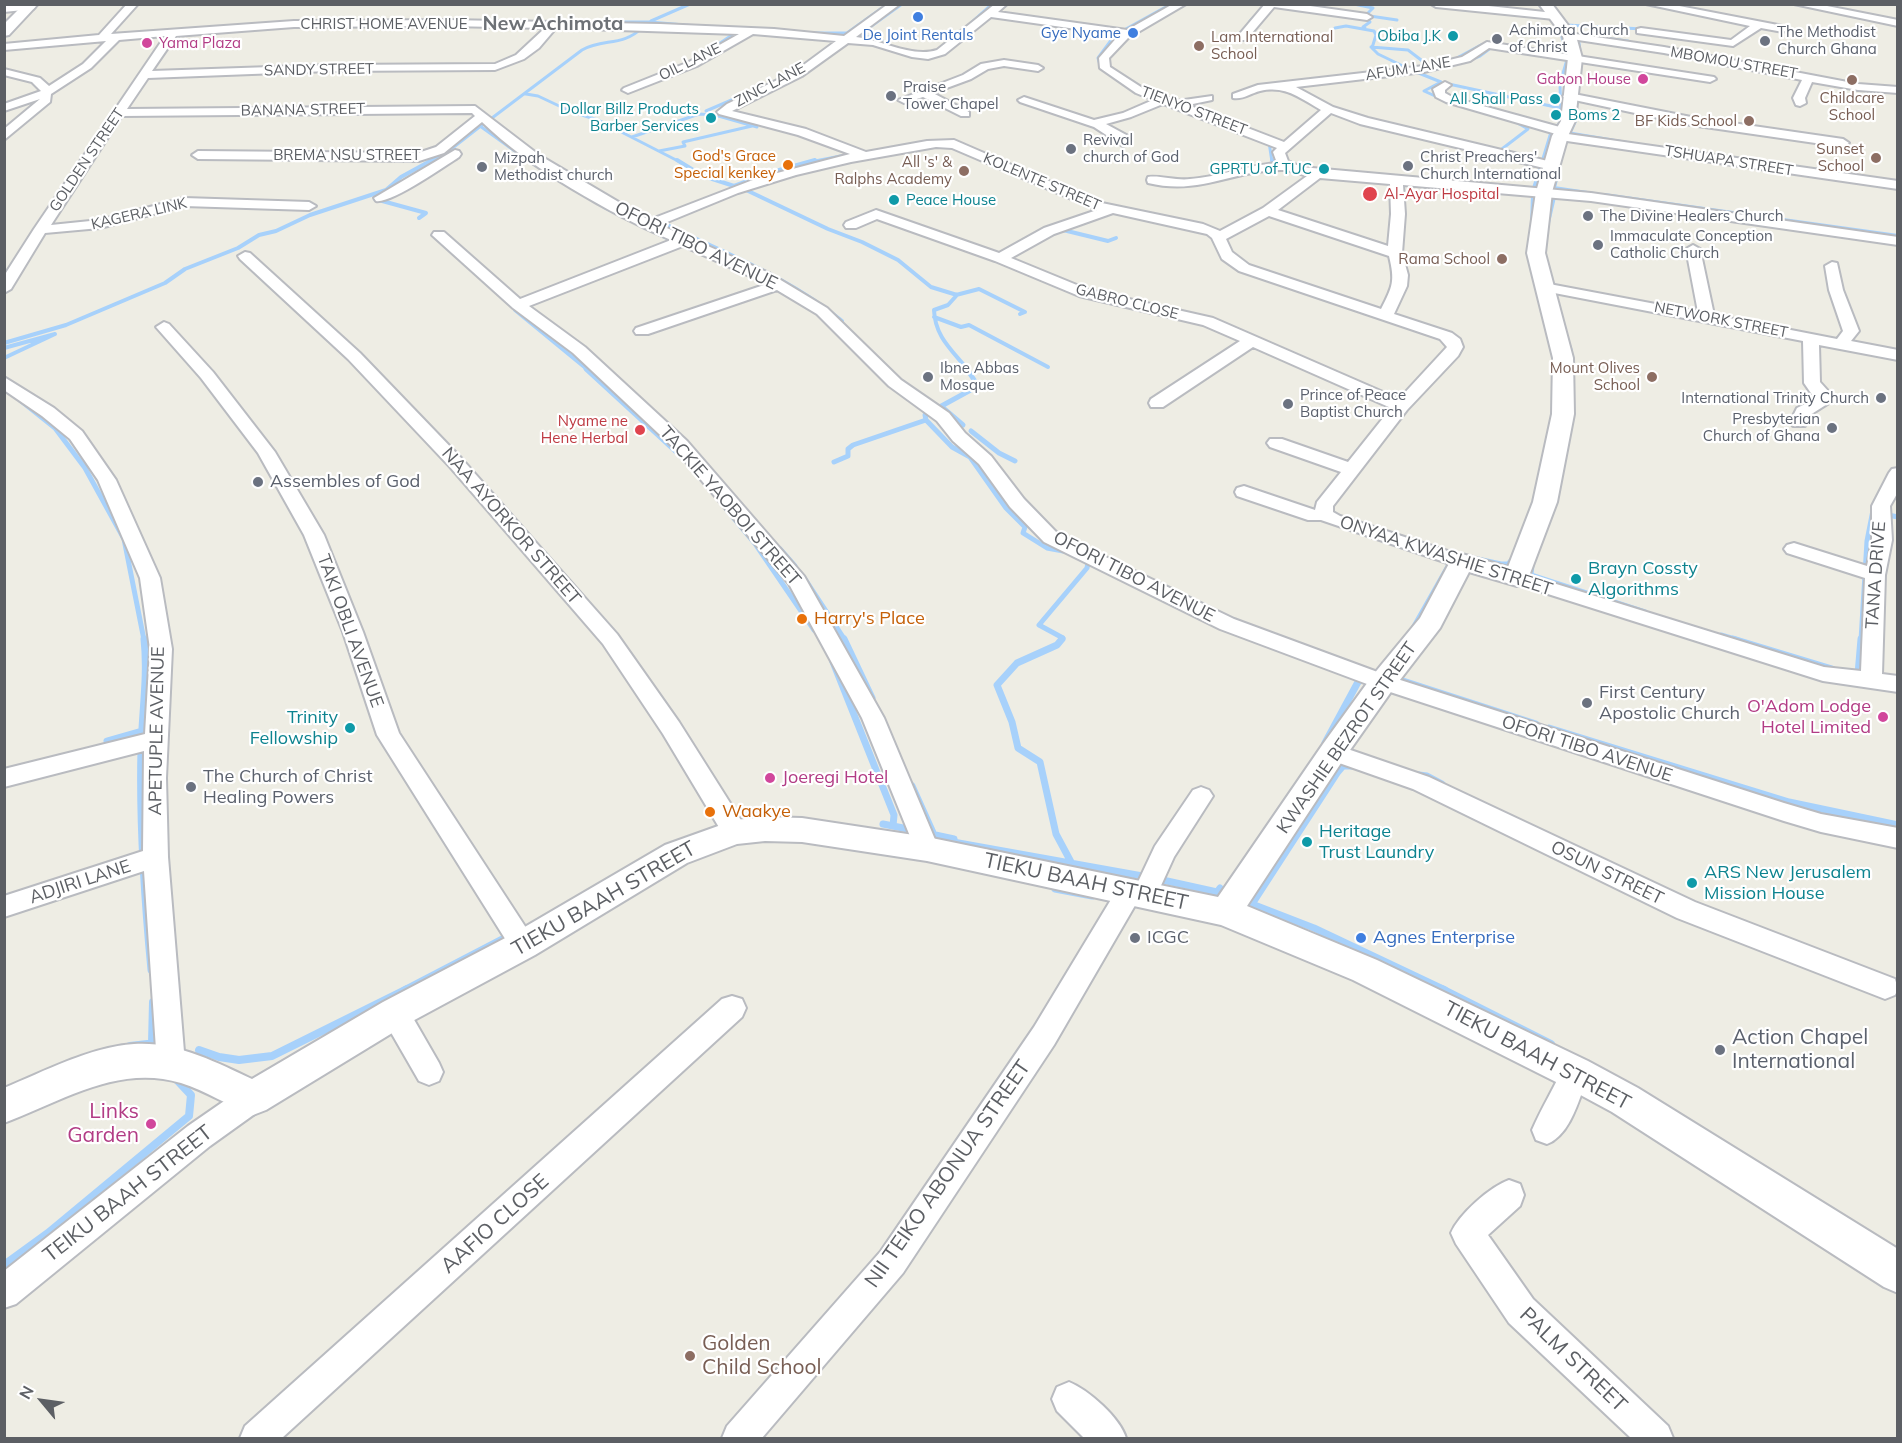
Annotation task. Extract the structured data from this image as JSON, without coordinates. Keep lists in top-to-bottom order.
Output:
{
  "streets": {
    "street": [
      "CHRIST HOME AVENUE",
      "OIL LANE",
      "MBOMOU STREET",
      "AFUM LANE",
      "SANDY STREET",
      "ZINC LANE",
      "BANANA STREET",
      "TIENYO STREET",
      "BREMA NSU STREET",
      "GOLDEN STREET",
      "TSHUAPA STREET",
      "KOLENTE STREET",
      "KAGERA LINK",
      "OFORI TIBO AVENUE",
      "GABRO CLOSE",
      "NETWORK STREET",
      "TACKIE YAOBOI STREET",
      "NAA AYORKOR STREET",
      "ONYAA KWASHIE STREET",
      "TANA DRIVE",
      "TAKI OBLI AVENUE",
      "APETUPLE AVENUE",
      "KWASHIE BEZROT STREET",
      "OSUN STREET",
      "ADJIRI LANE",
      "TIEKU BAAH STREET",
      "NII TEIKO ABONUA STREET",
      "TEIKU BAAH STREET",
      "AAFIO CLOSE",
      "PALM STREET"
    ]
  },
  "crossings": [
    ["CHRIST HOME AVENUE", "OIL LANE"],
    ["CHRIST HOME AVENUE", "SANDY STREET"],
    ["CHRIST HOME AVENUE", "ZINC LANE"],
    ["CHRIST HOME AVENUE", "GOLDEN STREET"],
    ["MBOMOU STREET", "AFUM LANE"],
    ["SANDY STREET", "GOLDEN STREET"],
    ["ZINC LANE", "KOLENTE STREET"],
    ["BANANA STREET", "BREMA NSU STREET"],
    ["BANANA STREET", "GOLDEN STREET"],
    ["BANANA STREET", "OFORI TIBO AVENUE"],
    ["BREMA NSU STREET", "OFORI TIBO AVENUE"],
    ["GOLDEN STREET", "KAGERA LINK"],
    ["KOLENTE STREET", "OFORI TIBO AVENUE"],
    ["KOLENTE STREET", "ONYAA KWASHIE STREET"],
    ["OFORI TIBO AVENUE", "KWASHIE BEZROT STREET"],
    ["GABRO CLOSE", "ONYAA KWASHIE STREET"],
    ["TACKIE YAOBOI STREET", "TIEKU BAAH STREET"],
    ["NAA AYORKOR STREET", "TIEKU BAAH STREET"],
    ["ONYAA KWASHIE STREET", "TANA DRIVE"],
    ["ONYAA KWASHIE STREET", "KWASHIE BEZROT STREET"],
    ["TAKI OBLI AVENUE", "TIEKU BAAH STREET"],
    ["APETUPLE AVENUE", "ADJIRI LANE"],
    ["KWASHIE BEZROT STREET", "OSUN STREET"],
    ["KWASHIE BEZROT STREET", "TIEKU BAAH STREET"],
    ["TIEKU BAAH STREET", "NII TEIKO ABONUA STREET"],
    ["TIEKU BAAH STREET", "TEIKU BAAH STREET"]
  ],
  "districts": ["New Achimota"],
  "places": [
    "De Joint Rentals",
    "Gye Nyame",
    "Obiba J.K",
    "Achimota Church of Christ",
    "The Methodist Church Ghana",
    "Yama Plaza",
    "Lam International School",
    "Gabon House",
    "Childcare School",
    "Praise Tower Chapel",
    "All Shall Pass",
    "Boms 2",
    "Dollar Billz Products Barber Services",
    "BF Kids School",
    "Revival church of God",
    "Sunset School",
    "God's Grace Special kenkey",
    "Christ Preachers' Church International",
    "Mizpah Methodist church",
    "GPRTU of TUC",
    "All 's' & Ralphs Academy",
    "Al-Ayar Hospital",
    "Peace House",
    "The Divine Healers Church",
    "Immaculate Conception Catholic Church",
    "Rama School",
    "Ibne Abbas Mosque",
    "Mount Olives School",
    "International Trinity Church",
    "Prince of Peace Baptist Church",
    "Presbyterian Church of Ghana",
    "Nyame ne Hene Herbal",
    "Assembles of God",
    "Brayn Cossty Algorithms",
    "Harry's Place",
    "First Century Apostolic Church",
    "O'Adom Lodge Hotel Limited",
    "Trinity Fellowship",
    "Joeregi Hotel",
    "The Church of Christ Healing Powers",
    "Waakye",
    "Heritage Trust Laundry",
    "ARS New Jerusalem Mission House",
    "ICGC",
    "Agnes Enterprise",
    "Action Chapel International",
    "Links Garden",
    "Golden Child School"
  ],
  "north": "top left"
}
